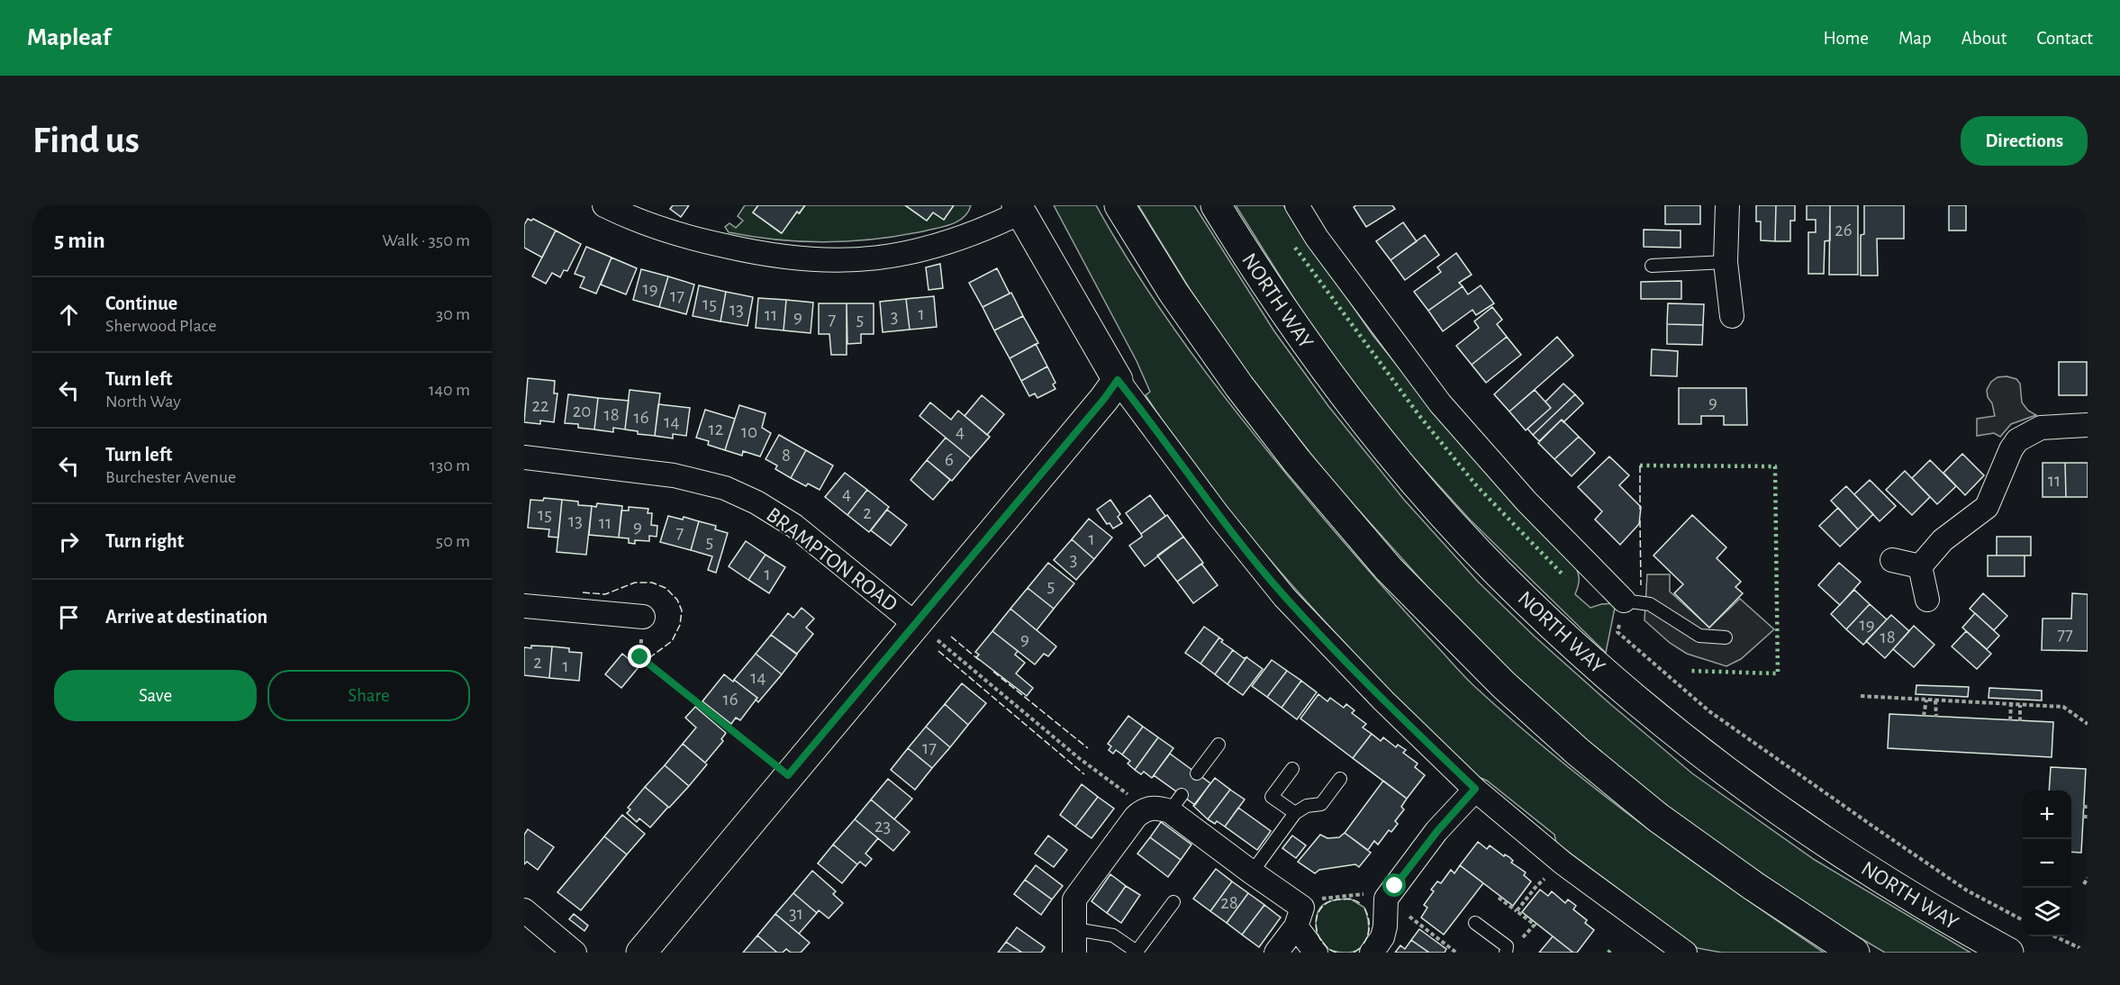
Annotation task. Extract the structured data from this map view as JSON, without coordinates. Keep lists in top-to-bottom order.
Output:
{
  "streets": {
    "main road": ["NORTH WAY"],
    "street": ["BRAMPTON ROAD"]
  },
  "house_numbers": [
    "26",
    "19",
    "17",
    "15",
    "13",
    "1",
    "11",
    "9",
    "3",
    "7",
    "5",
    "9",
    "22",
    "20",
    "18",
    "16",
    "14",
    "12",
    "10",
    "4",
    "8",
    "6",
    "11",
    "4",
    "2",
    "15",
    "13",
    "11",
    "9",
    "7",
    "1",
    "5",
    "3",
    "1",
    "5",
    "19",
    "77",
    "18",
    "9",
    "2",
    "1",
    "14",
    "16",
    "17",
    "23",
    "28",
    "31"
  ],
  "page": {
    "header": "Mapleaf",
    "nav": [
      "Home",
      "Map",
      "About",
      "Contact"
    ],
    "buttons": [
      "Directions",
      ["Save", "Share"]
    ],
    "title": "Find us",
    "heading": ["5 min", "Walk · 350 m"],
    "list": [
      ["Continue", "Sherwood Place", "30 m"],
      ["Turn left", "North Way", "140 m"],
      ["Turn left", "Burchester Avenue", "130 m"],
      ["Turn right", "50 m"],
      "Arrive at destination"
    ],
    "map_buttons": ["+", "−"]
  }
}
